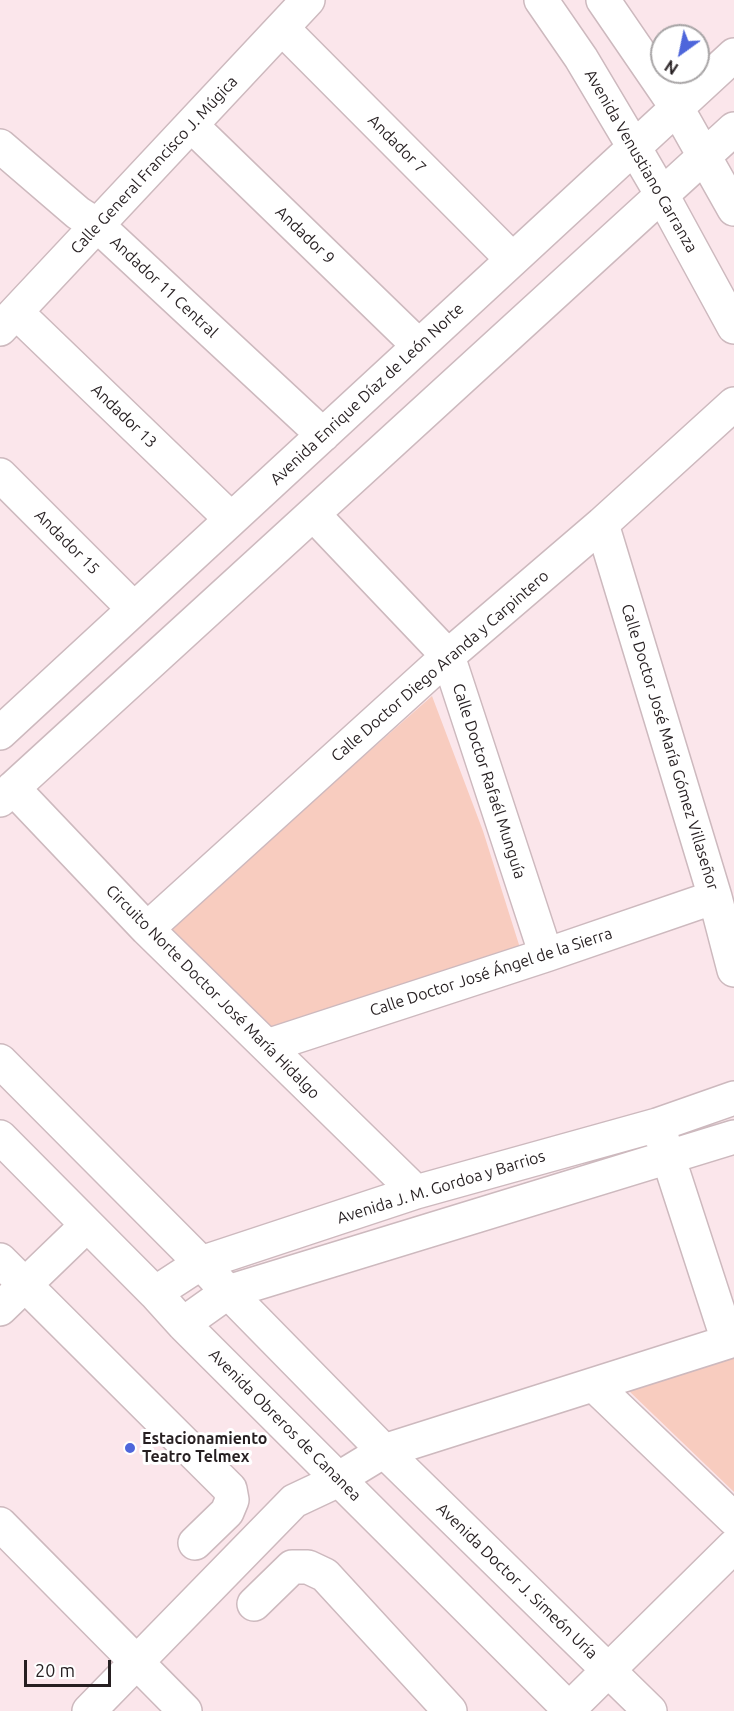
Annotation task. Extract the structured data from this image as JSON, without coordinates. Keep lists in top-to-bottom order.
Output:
{
  "streets": {
    "street": [
      "Andador 7",
      "Avenida Venustiano Carranza",
      "Calle General Francisco J. Múgica",
      "Andador 9",
      "Andador 11 Central",
      "Avenida Enrique Díaz de León Norte",
      "Andador 13",
      "Andador 15",
      "Calle Doctor Diego Aranda y Carpintero",
      "Calle Doctor José María Gómez Villaseñor",
      "Calle Doctor Rafaél Munguía",
      "Calle Doctor José Ángel de la Sierra",
      "Circuito Norte Doctor José María Hidalgo",
      "Avenida J. M. Gordoa y Barrios",
      "Avenida Obreros de Cananea",
      "Avenida Doctor J. Simeón Uría"
    ]
  },
  "crossings": [
    ["Andador 7", "Calle General Francisco J. Múgica"],
    ["Andador 7", "Avenida Enrique Díaz de León Norte"],
    ["Avenida Venustiano Carranza", "Avenida Enrique Díaz de León Norte"],
    ["Calle General Francisco J. Múgica", "Andador 9"],
    ["Calle General Francisco J. Múgica", "Andador 11 Central"],
    ["Calle General Francisco J. Múgica", "Andador 13"],
    ["Andador 9", "Avenida Enrique Díaz de León Norte"],
    ["Andador 11 Central", "Avenida Enrique Díaz de León Norte"],
    ["Avenida Enrique Díaz de León Norte", "Andador 13"],
    ["Avenida Enrique Díaz de León Norte", "Andador 15"],
    ["Calle Doctor Diego Aranda y Carpintero", "Calle Doctor José María Gómez Villaseñor"],
    ["Calle Doctor Diego Aranda y Carpintero", "Calle Doctor Rafaél Munguía"],
    ["Calle Doctor Diego Aranda y Carpintero", "Circuito Norte Doctor José María Hidalgo"],
    ["Calle Doctor José María Gómez Villaseñor", "Calle Doctor José Ángel de la Sierra"],
    ["Calle Doctor Rafaél Munguía", "Calle Doctor José Ángel de la Sierra"],
    ["Calle Doctor José Ángel de la Sierra", "Circuito Norte Doctor José María Hidalgo"],
    ["Circuito Norte Doctor José María Hidalgo", "Avenida J. M. Gordoa y Barrios"],
    ["Avenida J. M. Gordoa y Barrios", "Avenida Obreros de Cananea"]
  ],
  "places": ["Estacionamiento Teatro Telmex"],
  "scale_bar": "20 m",
  "north": "bottom left"
}
